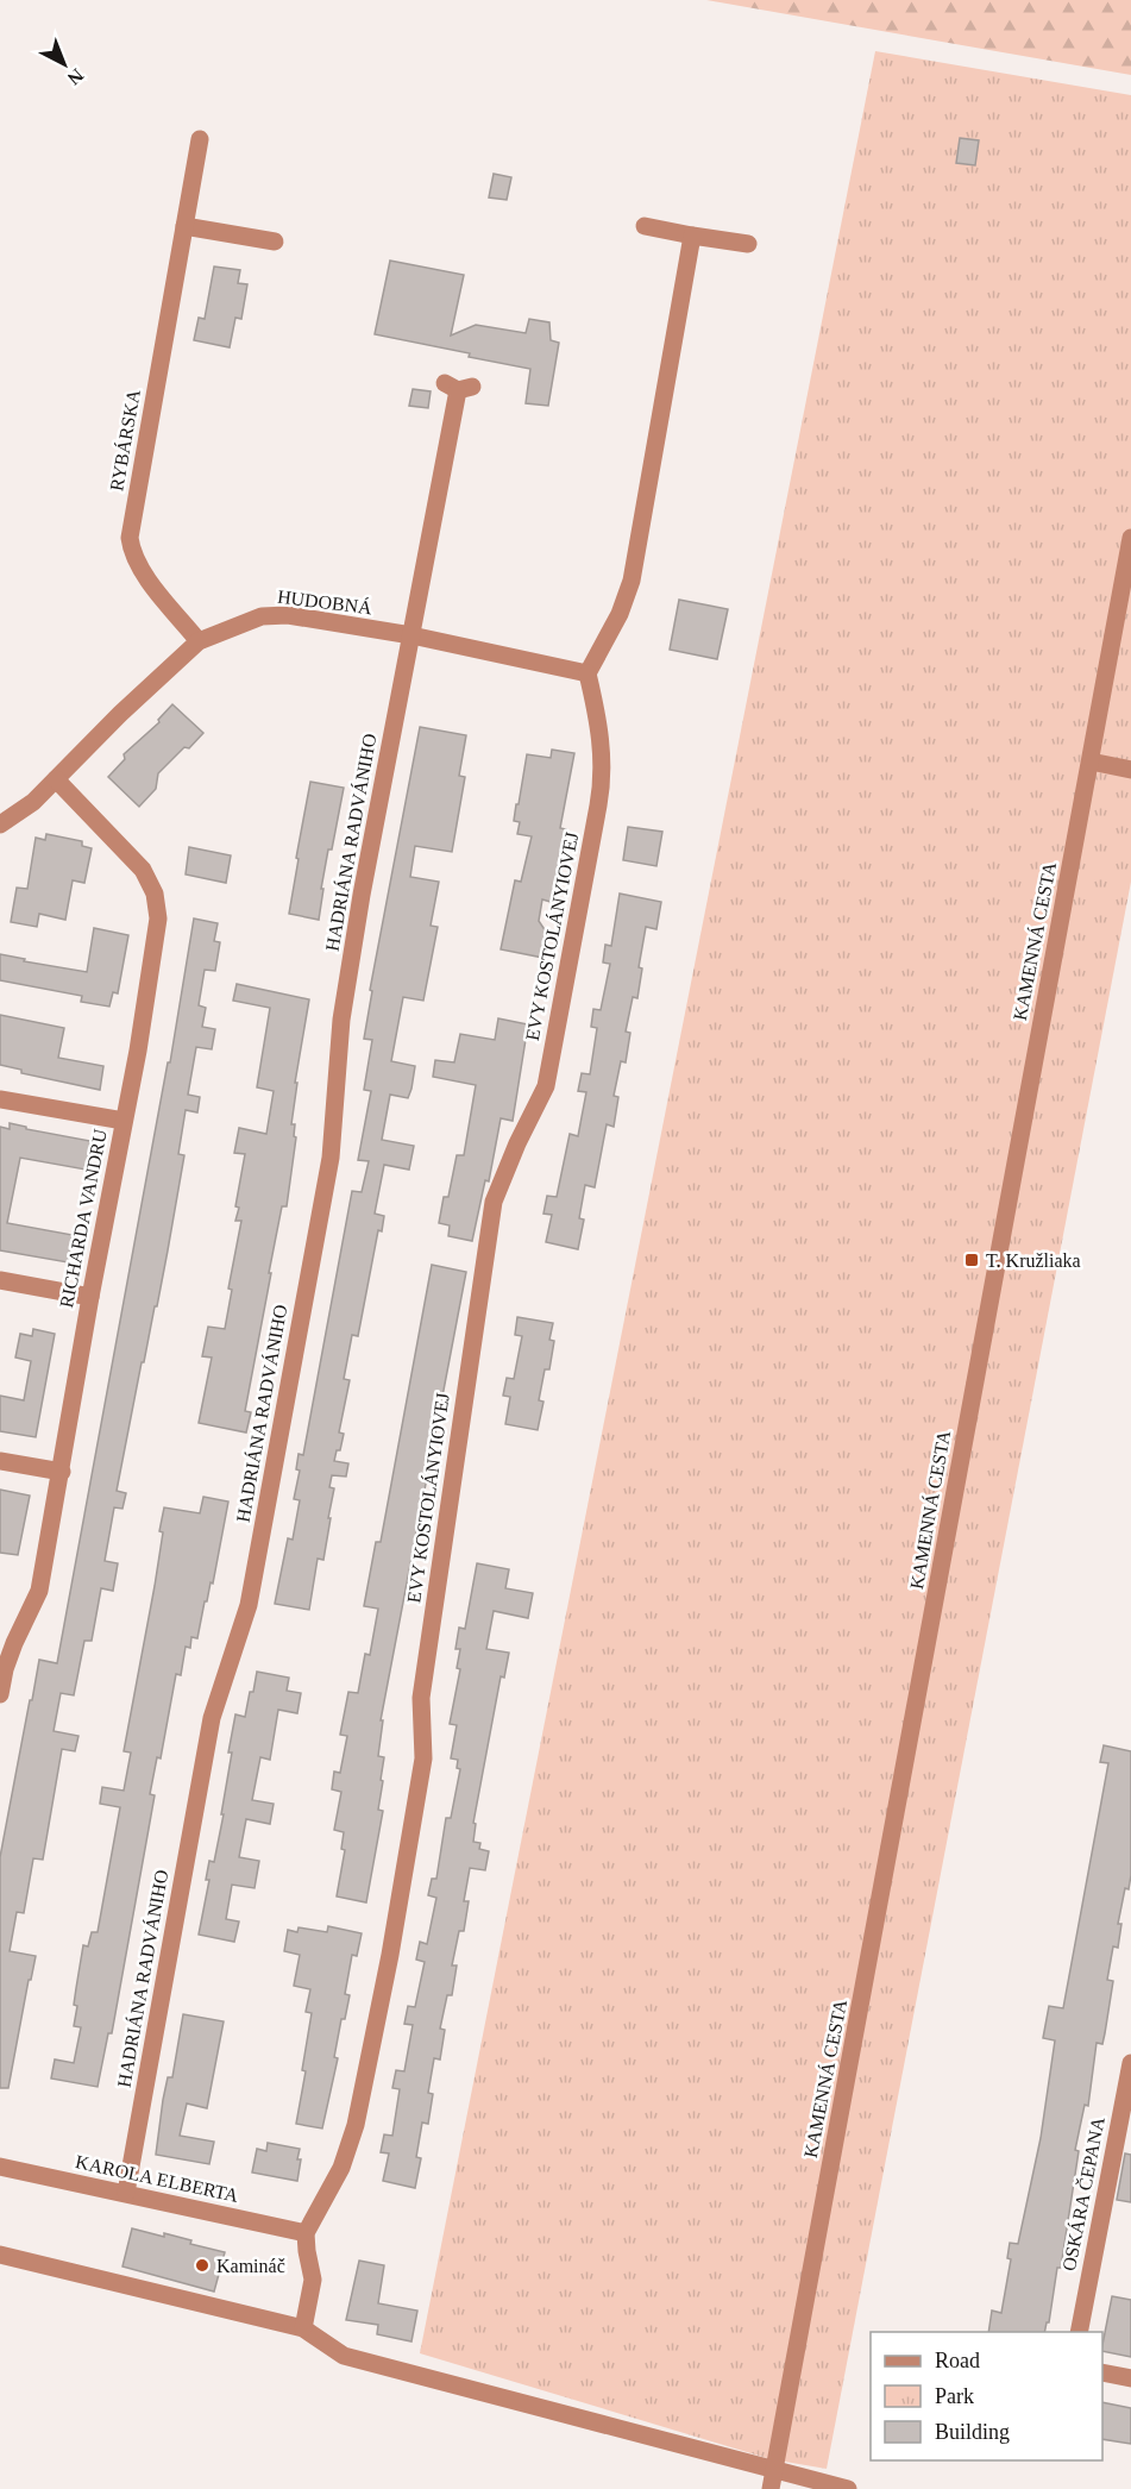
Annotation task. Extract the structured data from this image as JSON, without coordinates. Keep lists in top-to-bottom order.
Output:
{
  "streets": {
    "street": [
      "RYBÁRSKA",
      "HUDOBNÁ",
      "HADRIÁNA RADVÁNIHO",
      "EVY KOSTOLÁNYIOVEJ",
      "KAMENNÁ CESTA",
      "RICHARDA VANDRU",
      "KAROLA ELBERTA",
      "OSKÁRA ČEPANA"
    ]
  },
  "crossings": [
    ["RYBÁRSKA", "HUDOBNÁ"],
    ["HUDOBNÁ", "HADRIÁNA RADVÁNIHO"],
    ["HUDOBNÁ", "EVY KOSTOLÁNYIOVEJ"],
    ["HUDOBNÁ", "RICHARDA VANDRU"],
    ["HADRIÁNA RADVÁNIHO", "KAROLA ELBERTA"],
    ["EVY KOSTOLÁNYIOVEJ", "KAROLA ELBERTA"]
  ],
  "places": {
    "transit": ["T. Kružliaka"],
    "other": ["Kamináč"]
  },
  "legend": ["Road", "Park", "Building"],
  "north": "bottom right"
}
